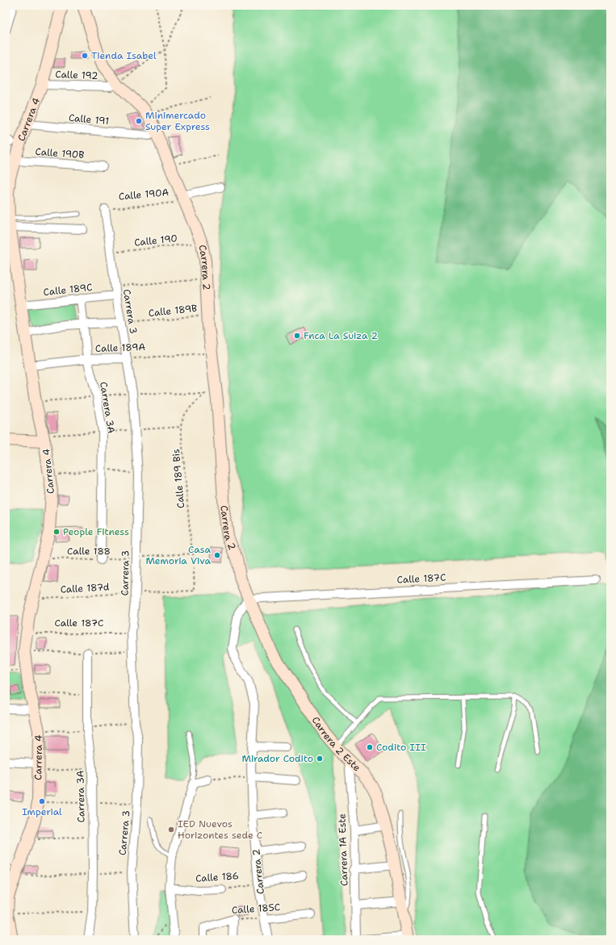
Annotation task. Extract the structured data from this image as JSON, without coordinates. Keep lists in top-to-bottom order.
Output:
{
  "streets": {
    "main road": ["Carrera 4", "Carrera 2", "Carrera 2 Este"],
    "street": [
      "Calle 192",
      "Calle 191",
      "Calle 190B",
      "Calle 190A",
      "Calle 189C",
      "Carrera 3",
      "Calle 189A",
      "Carrera 3A",
      "Calle 187C",
      "Carrera 1A Este",
      "Calle 186",
      "Calle 185C"
    ],
    "path": [
      "Calle 190",
      "Calle 189B",
      "Calle 189 Bis",
      "Calle 188",
      "Calle 187d"
    ]
  },
  "crossings": [
    ["Calle 192", "Carrera 4"],
    ["Calle 192", "Carrera 2"],
    ["Carrera 4", "Calle 191"],
    ["Carrera 4", "Calle 190B"],
    ["Carrera 4", "Calle 189C"],
    ["Carrera 4", "Calle 189A"],
    ["Carrera 4", "Calle 188"],
    ["Carrera 4", "Calle 187C"],
    ["Carrera 4", "Calle 187d"],
    ["Calle 190A", "Carrera 2"],
    ["Calle 190A", "Carrera 3"],
    ["Calle 190", "Carrera 2"],
    ["Calle 190", "Carrera 3"],
    ["Carrera 2", "Calle 189B"],
    ["Carrera 2", "Calle 189A"],
    ["Carrera 2", "Calle 189 Bis"],
    ["Carrera 2", "Calle 187C"],
    ["Carrera 2", "Carrera 2 Este"],
    ["Carrera 2", "Calle 186"],
    ["Carrera 2", "Calle 185C"],
    ["Calle 189C", "Carrera 3"],
    ["Calle 189C", "Carrera 3A"],
    ["Calle 189B", "Carrera 3"],
    ["Carrera 3", "Calle 189A"],
    ["Carrera 3", "Calle 188"],
    ["Carrera 3", "Calle 187C"],
    ["Carrera 3", "Calle 187d"],
    ["Calle 189A", "Carrera 3A"],
    ["Carrera 3A", "Calle 188"],
    ["Calle 189 Bis", "Calle 188"],
    ["Calle 189 Bis", "Calle 187d"],
    ["Calle 187C", "Carrera 2 Este"],
    ["Carrera 2 Este", "Carrera 1A Este"]
  ],
  "places": [
    "Tienda Isabel",
    "Minimercado Super Express",
    "Fnca La Suiza 2",
    "People Fitness",
    "Casa Memoria Viva",
    "Codito III",
    "Mirador Codito",
    "Imperial",
    "IED Nuevos Horizontes sede C"
  ]
}
